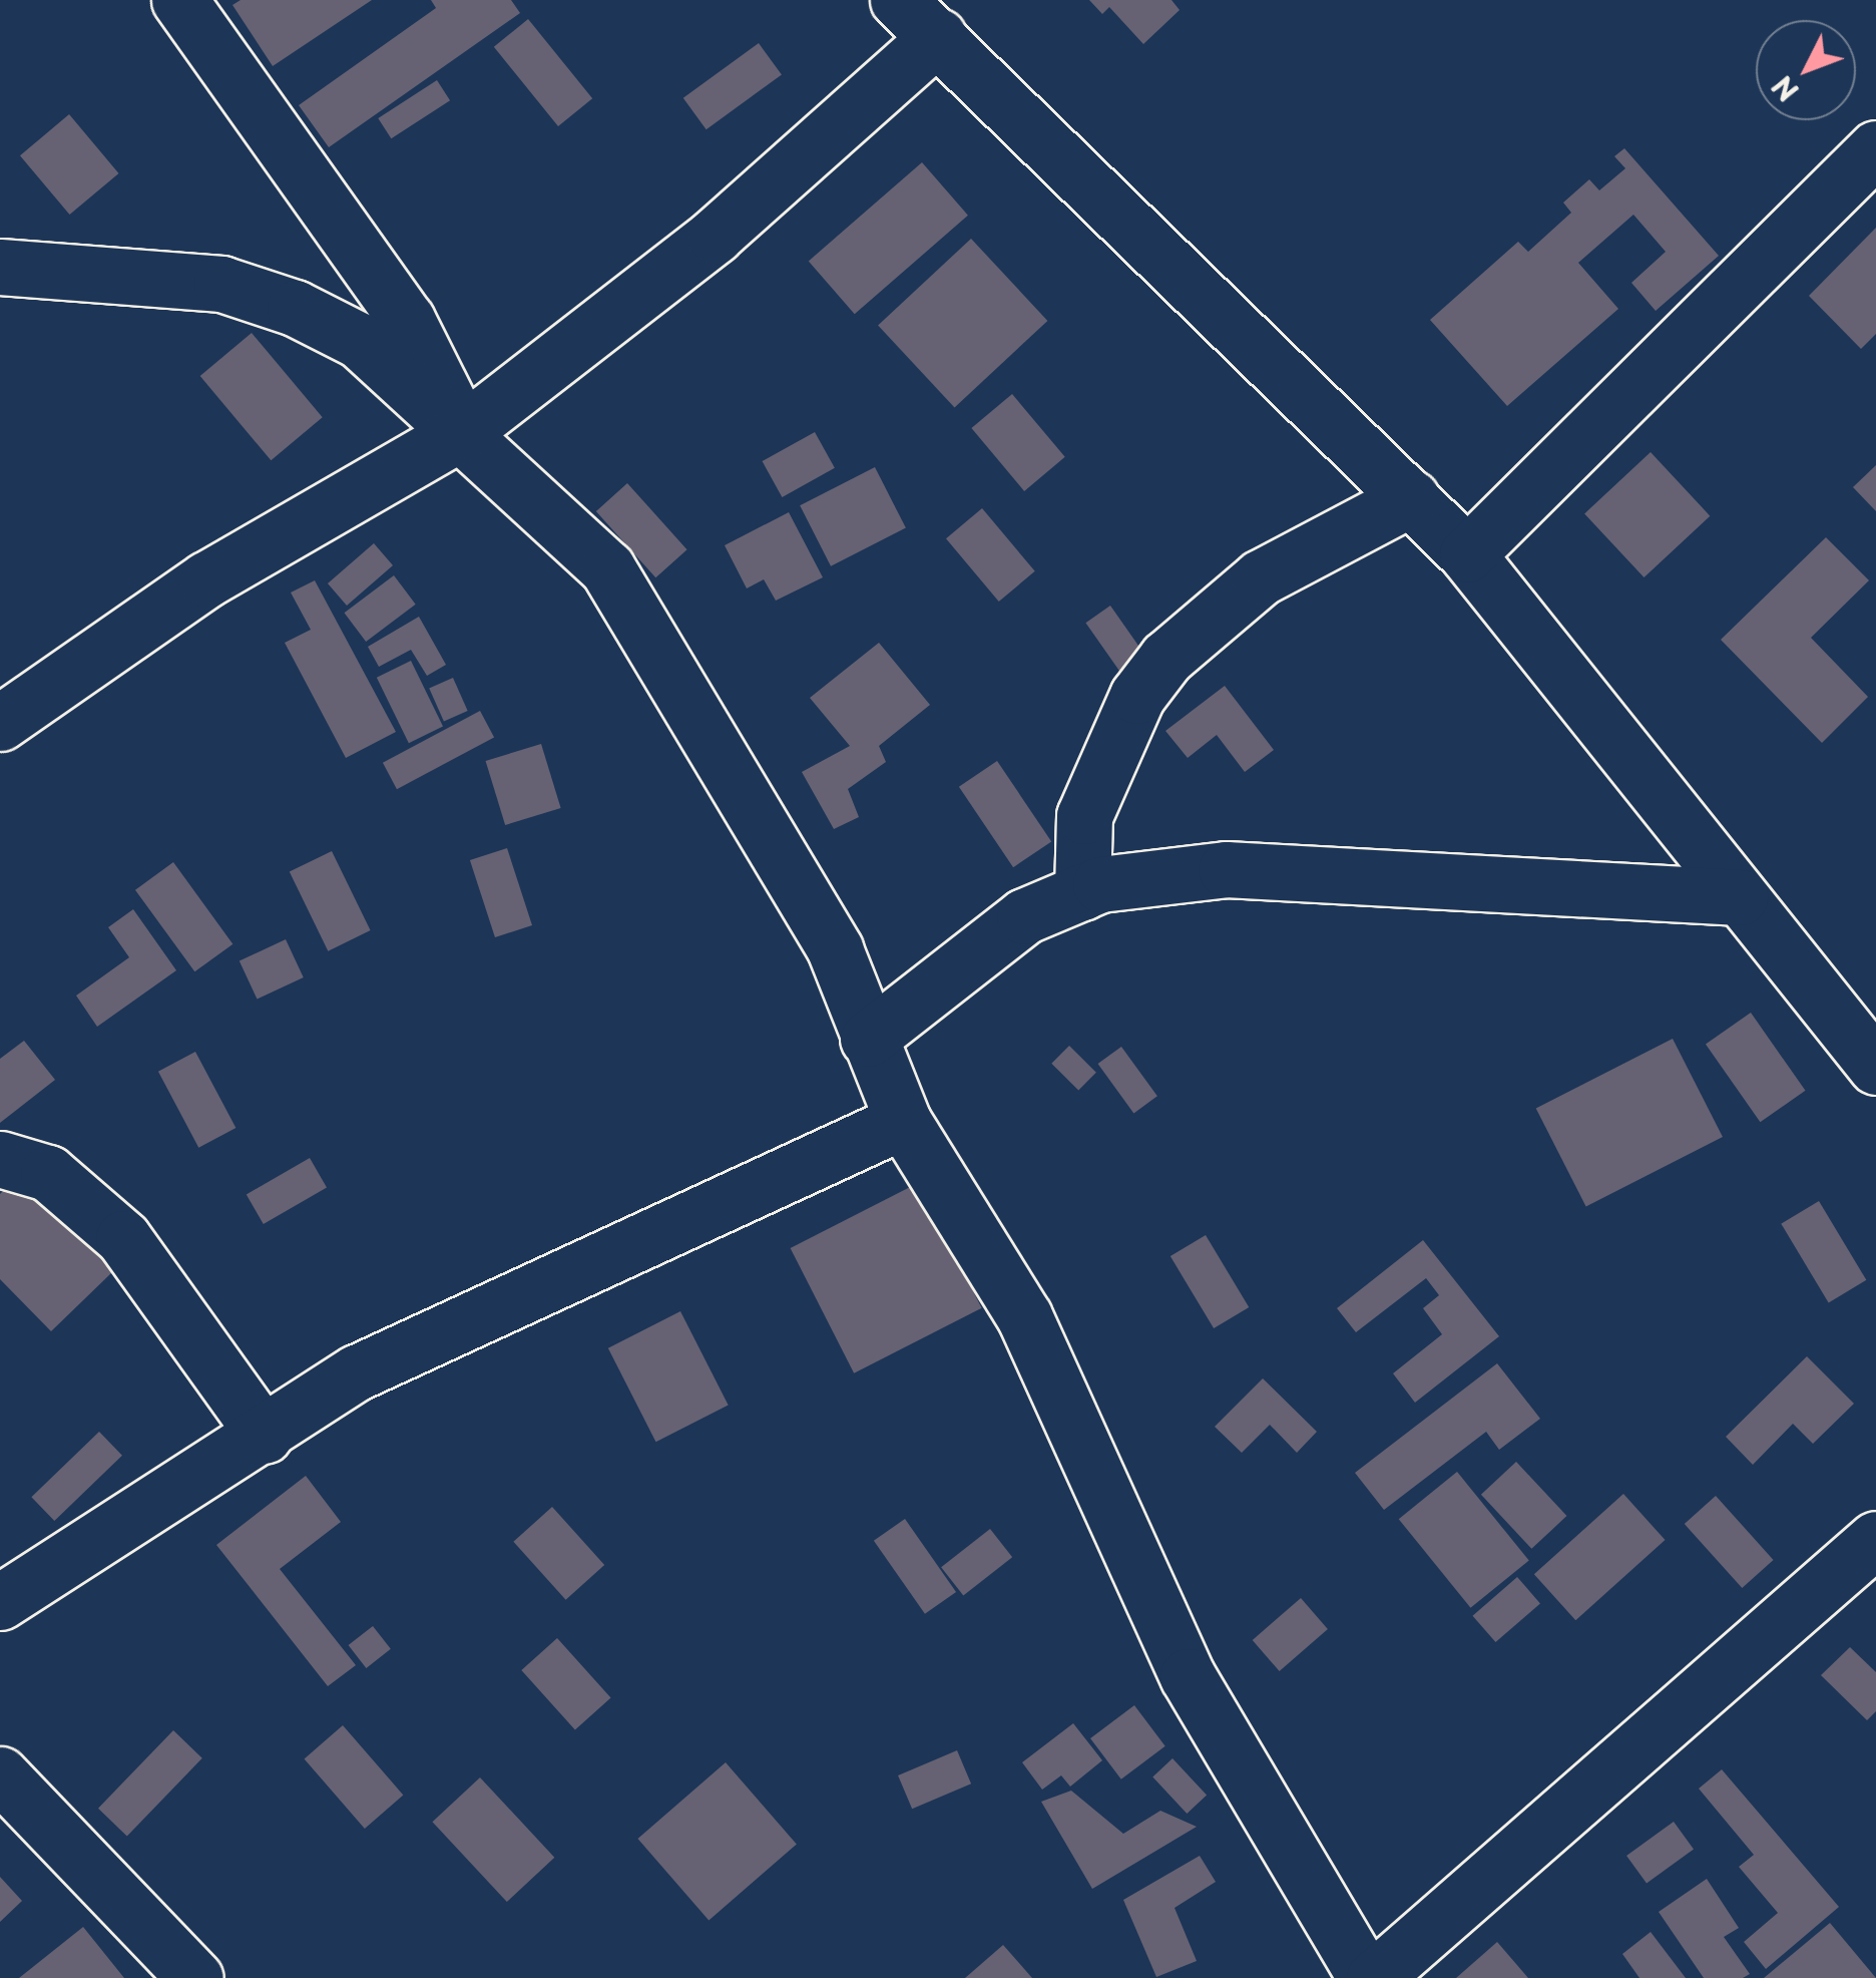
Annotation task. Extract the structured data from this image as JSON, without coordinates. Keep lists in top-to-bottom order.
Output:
{
  "north": "bottom left"
}
